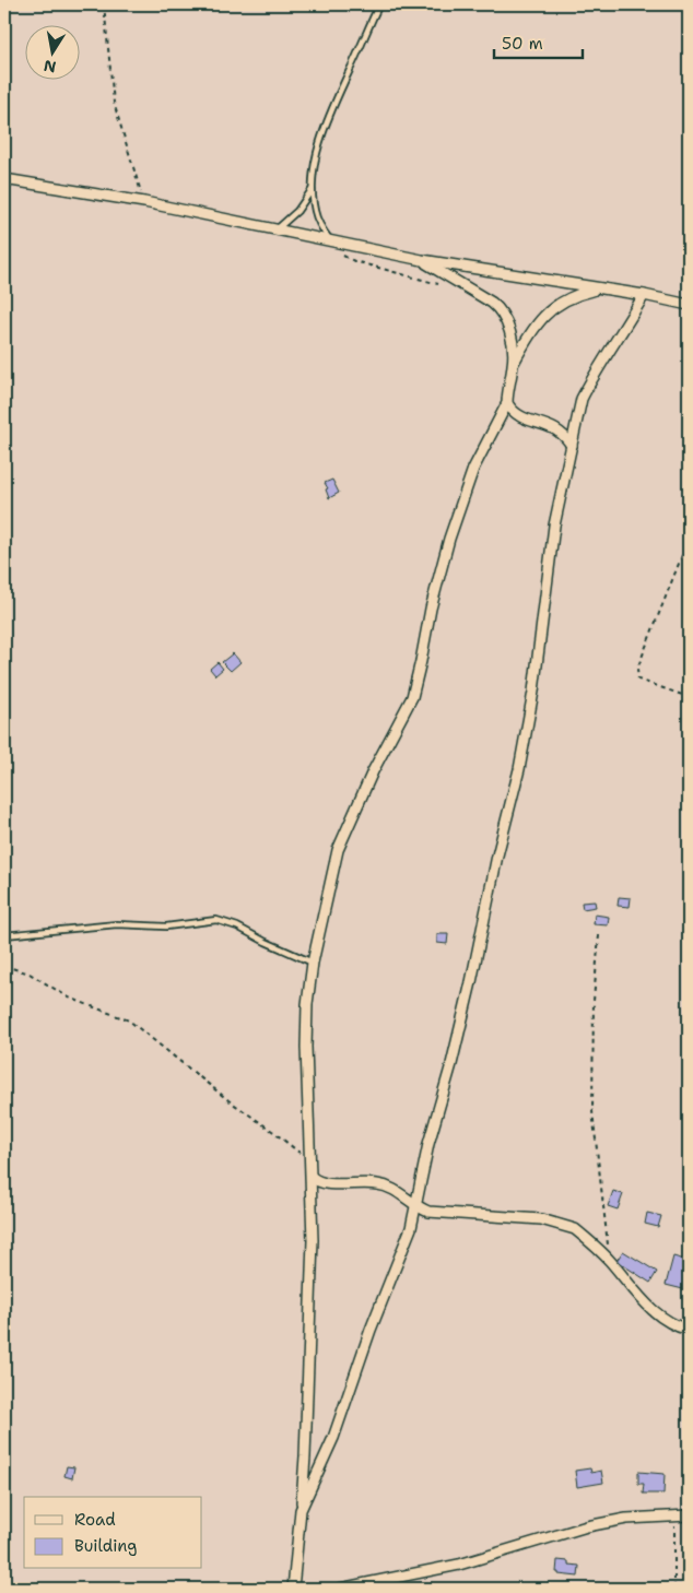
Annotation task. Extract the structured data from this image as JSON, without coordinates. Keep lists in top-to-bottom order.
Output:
{
  "legend": ["Road", "Building"],
  "scale_bar": "50 m",
  "north": "bottom"
}
